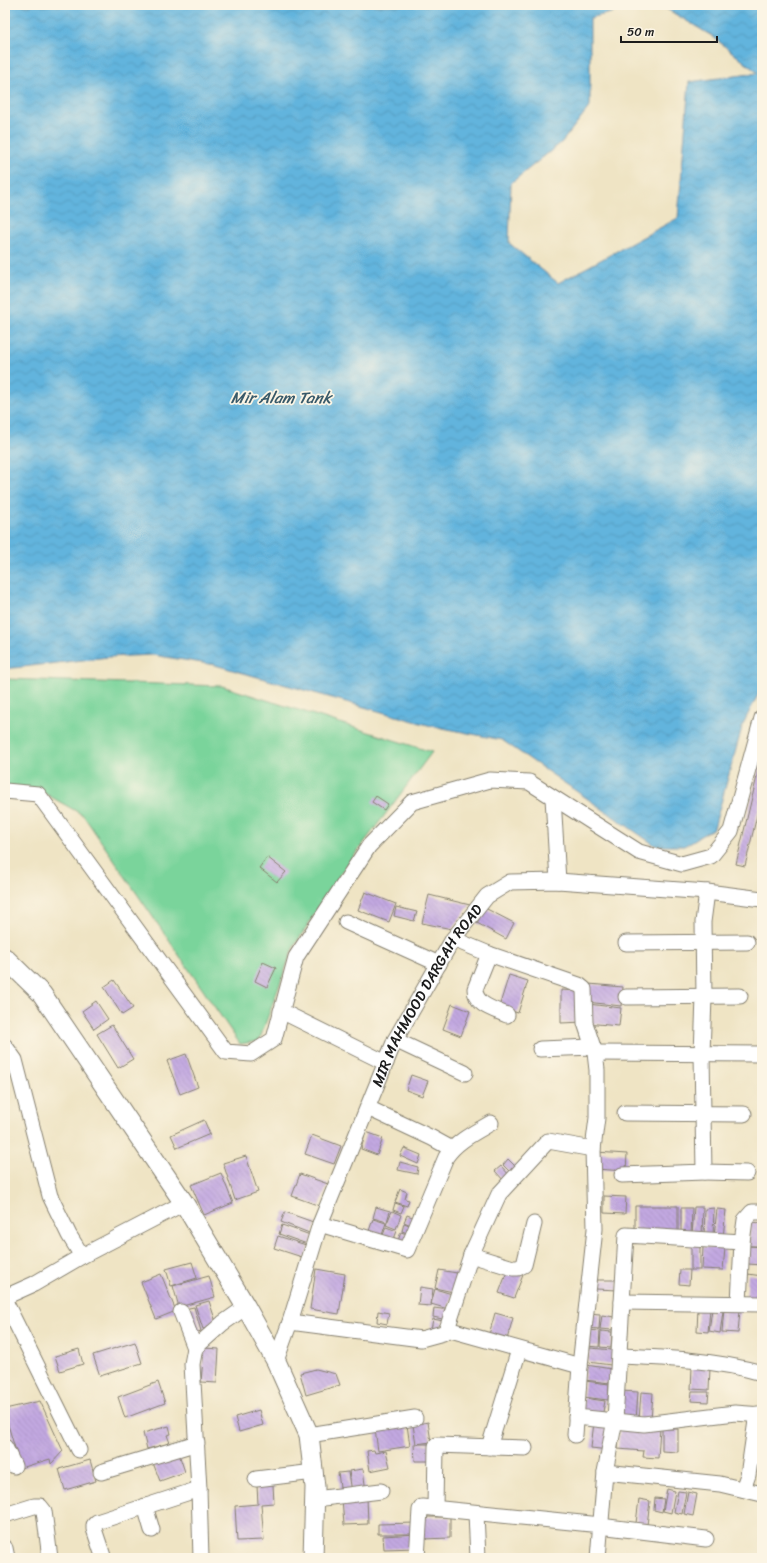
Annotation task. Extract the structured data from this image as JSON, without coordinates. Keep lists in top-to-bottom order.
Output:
{
  "streets": {
    "street": ["MIR MAHMOOD DARGAH ROAD"]
  },
  "water": ["Mir Alam Tank"],
  "scale_bar": "50 m"
}
